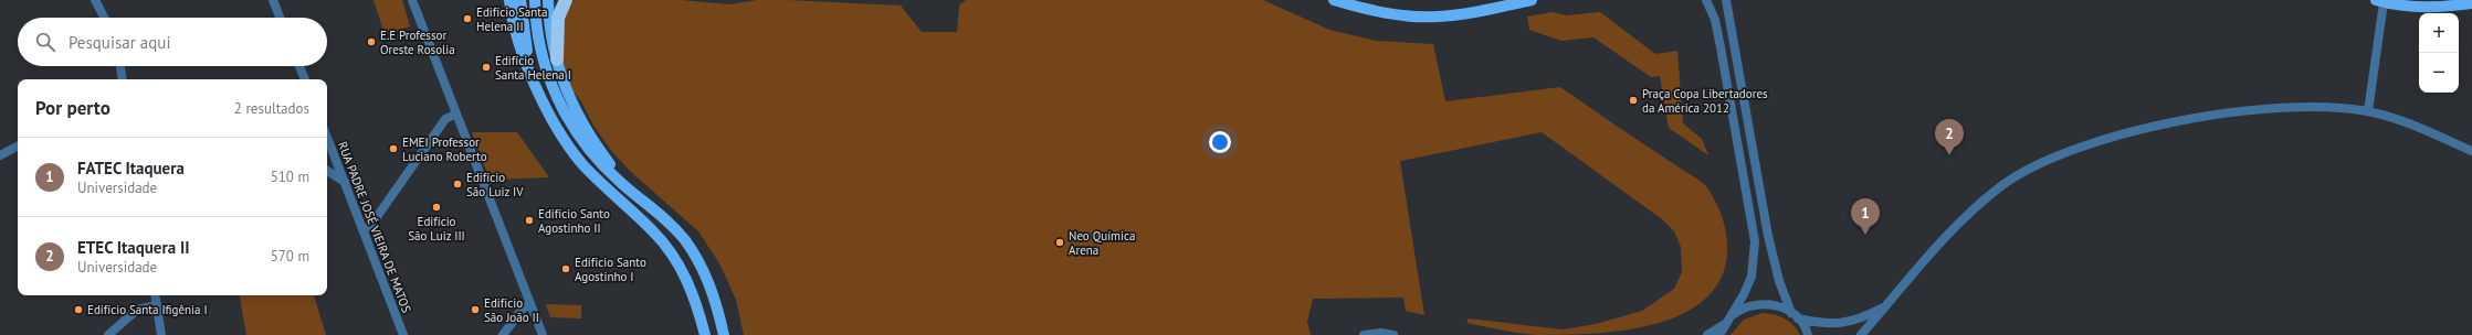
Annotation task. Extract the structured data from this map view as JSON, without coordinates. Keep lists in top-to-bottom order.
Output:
{
  "streets": {
    "street": ["RUA PADRE JOSÉ VIEIRA DE MATOS"]
  },
  "places": [
    "Edifício Santa Helena II",
    "E.E Professor Oreste Rosolia",
    "Edifício Santa Helena I",
    "Praça Copa Libertadores da América 2012",
    "EMEI Professor Luciano Roberto",
    "Edifício São Luiz IV",
    "Edifício São Luiz III",
    "Edifício Santo Agostinho II",
    "Neo Química Arena",
    "Edifício Santo Agostinho I",
    "Edifício Santa Ifigênia I",
    "Edifício São João II"
  ],
  "page": {
    "map_buttons": ["+", "−"],
    "search": "Pesquisar aqui",
    "heading": ["Por perto", "2 resultados"],
    "pins": ["2", "1"],
    "list": [
      {
        "mark": "1",
        "name": "FATEC Itaquera",
        "note": "Universidade",
        "value": "510 m"
      },
      {
        "mark": "2",
        "name": "ETEC Itaquera II",
        "note": "Universidade",
        "value": "570 m"
      }
    ]
  }
}
